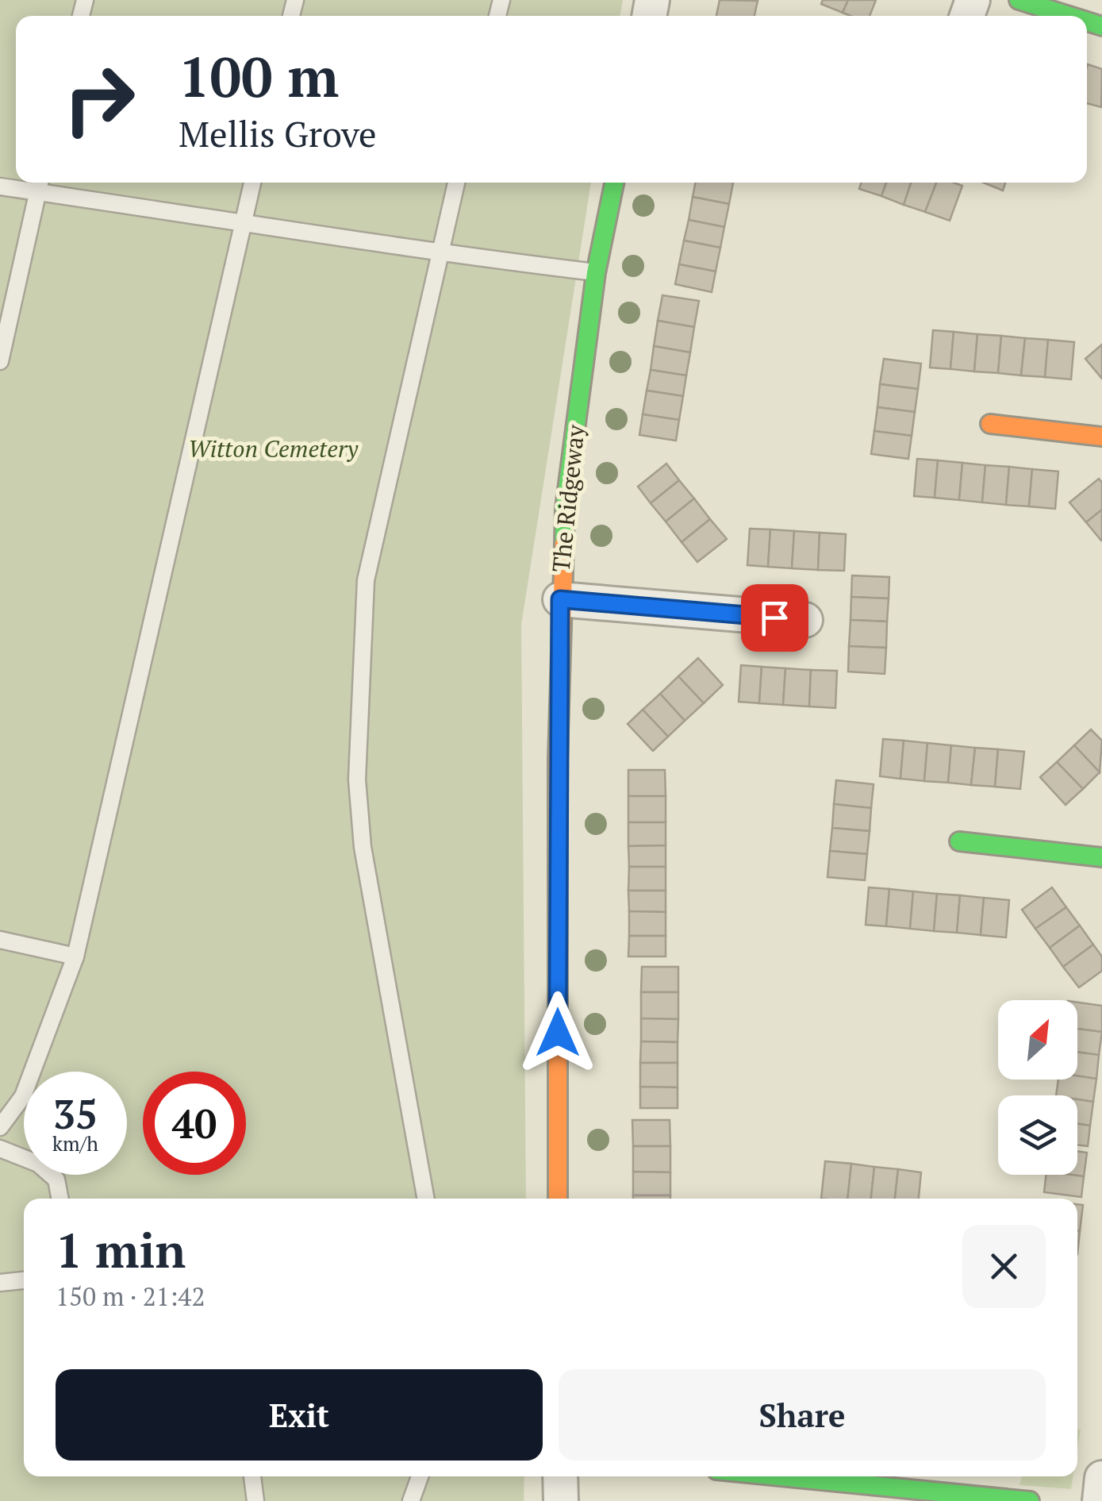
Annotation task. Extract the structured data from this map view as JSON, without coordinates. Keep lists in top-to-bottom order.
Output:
{
  "streets": {
    "street": ["The Ridgeway"]
  },
  "parks": ["Witton Cemetery"],
  "north": "top right",
  "page": {
    "turn": ["100 m", "Mellis Grove"],
    "speed": "35 km/h",
    "limit": "40",
    "heading": ["1 min", "150 m · 21:42"],
    "buttons": ["Exit", "Share"]
  }
}
